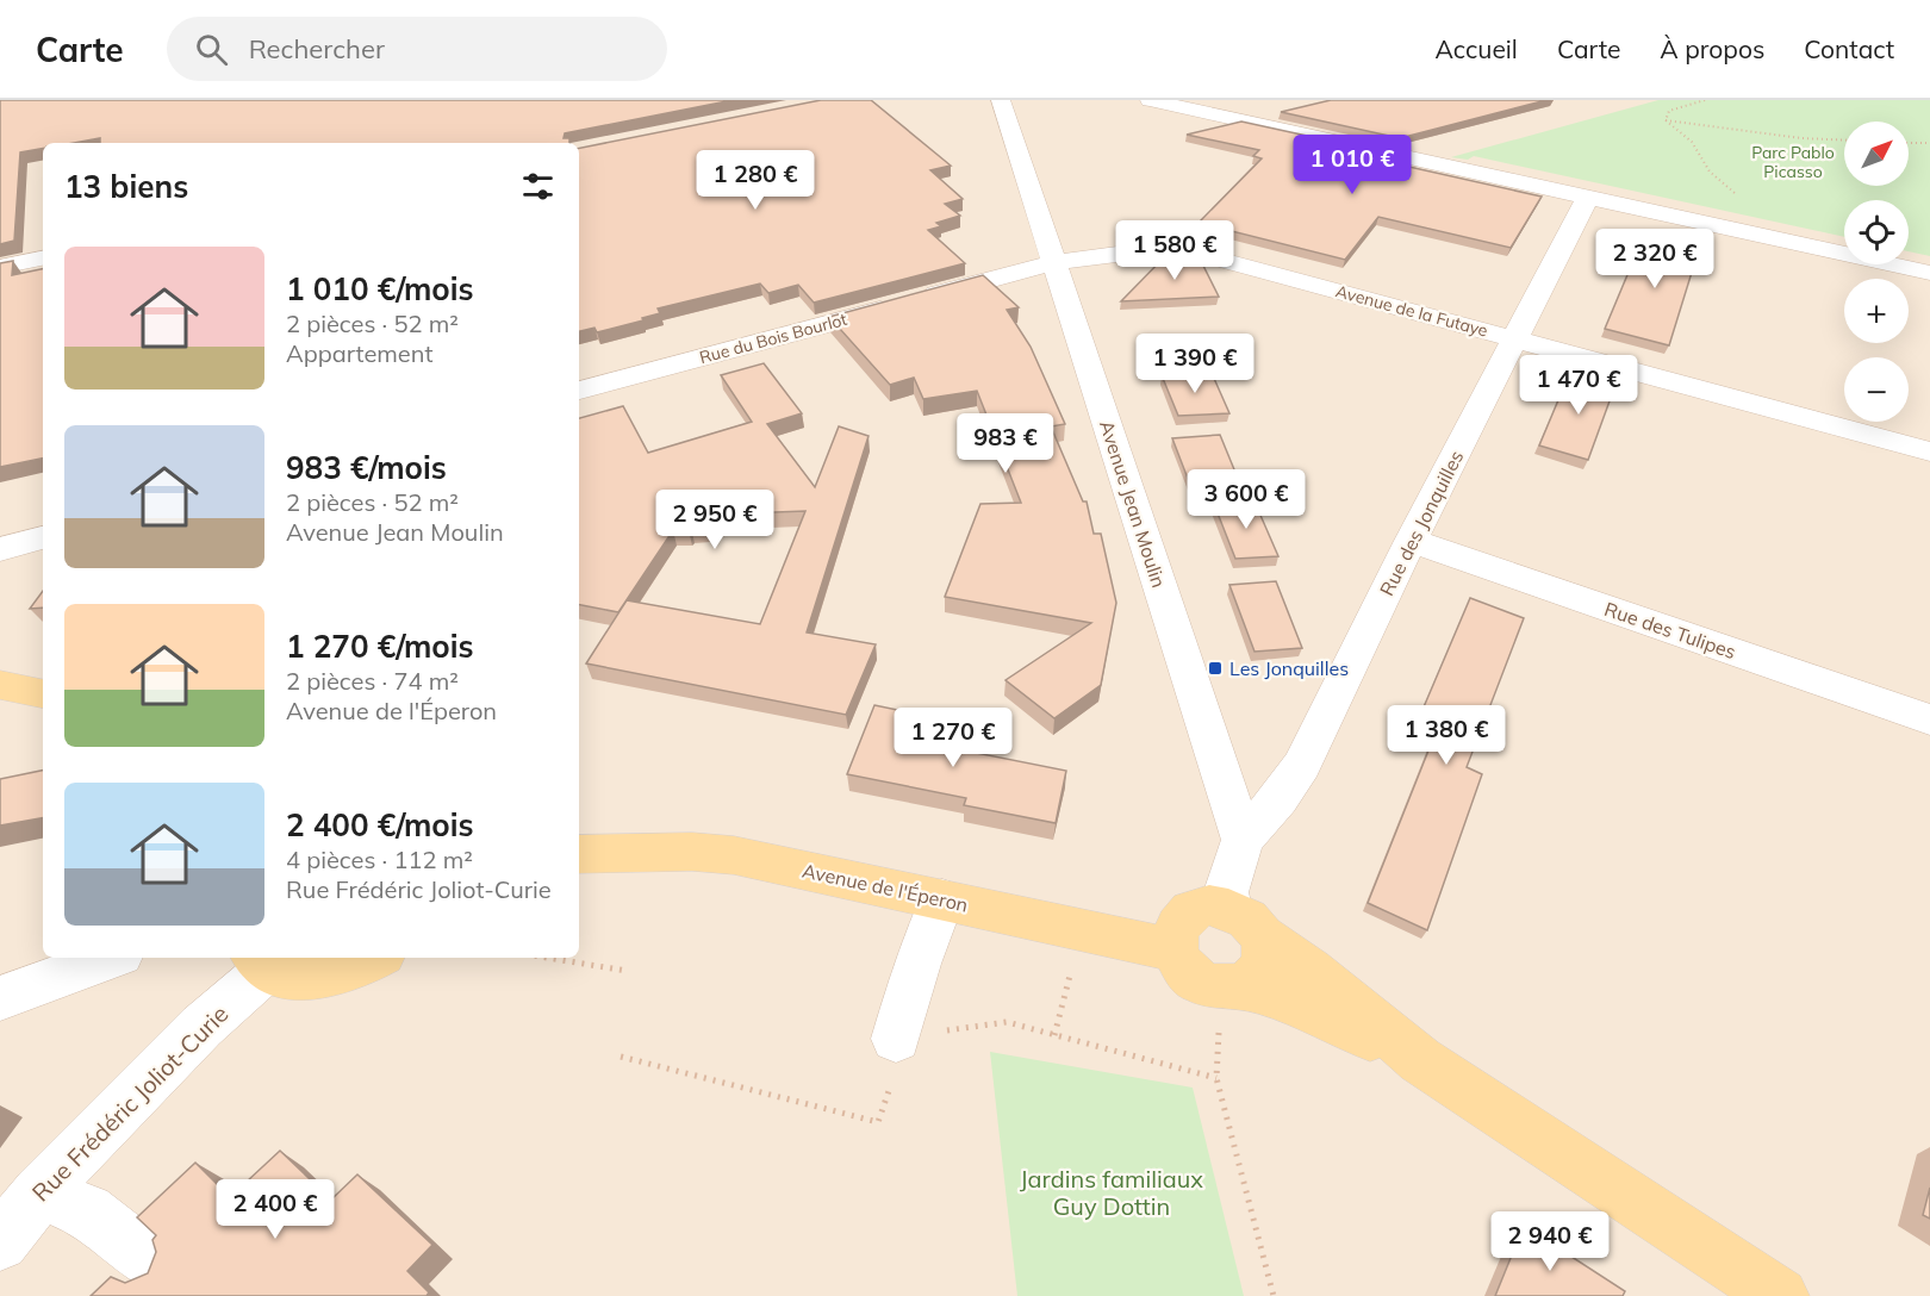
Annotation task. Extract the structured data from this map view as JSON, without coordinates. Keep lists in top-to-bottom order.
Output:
{
  "streets": {
    "main road": ["Avenue de l'Éperon"],
    "street": [
      "Avenue de la Futaye",
      "Rue du Bois Bourlot",
      "Avenue Jean Moulin",
      "Rue des Jonquilles",
      "Rue des Tulipes",
      "Rue Frédéric Joliot-Curie"
    ]
  },
  "crossings": [
    ["Avenue de la Futaye", "Rue du Bois Bourlot"],
    ["Avenue de la Futaye", "Avenue Jean Moulin"],
    ["Avenue de la Futaye", "Rue des Jonquilles"],
    ["Rue du Bois Bourlot", "Avenue Jean Moulin"],
    ["Avenue Jean Moulin", "Rue des Jonquilles"],
    ["Rue des Jonquilles", "Rue des Tulipes"]
  ],
  "parks": ["Parc Pablo Picasso", "Jardins familiaux Guy Dottin"],
  "places": {
    "transit": ["Les Jonquilles"]
  },
  "north": "top right",
  "page": {
    "header": "Carte",
    "search": "Rechercher",
    "nav": [
      "Accueil",
      "Carte",
      "À propos",
      "Contact"
    ],
    "map_buttons": ["+", "−"],
    "price": [
      "1 010 €",
      "1 280 €",
      "1 580 €",
      "2 320 €",
      "1 390 €",
      "1 470 €",
      "983 €",
      "3 600 €",
      "2 950 €",
      "1 380 €",
      "1 270 €",
      "2 400 €",
      "2 940 €"
    ],
    "heading": "13 biens",
    "list": [
      {
        "name": "1 010 €/mois",
        "note": "2 pièces · 52 m² · Appartement"
      },
      {
        "name": "983 €/mois",
        "note": "2 pièces · 52 m² · Avenue Jean Moulin"
      },
      {
        "name": "1 270 €/mois",
        "note": "2 pièces · 74 m² · Avenue de l'Éperon"
      },
      {
        "name": "2 400 €/mois",
        "note": "4 pièces · 112 m² · Rue Frédéric Joliot-Curie"
      }
    ]
  }
}
